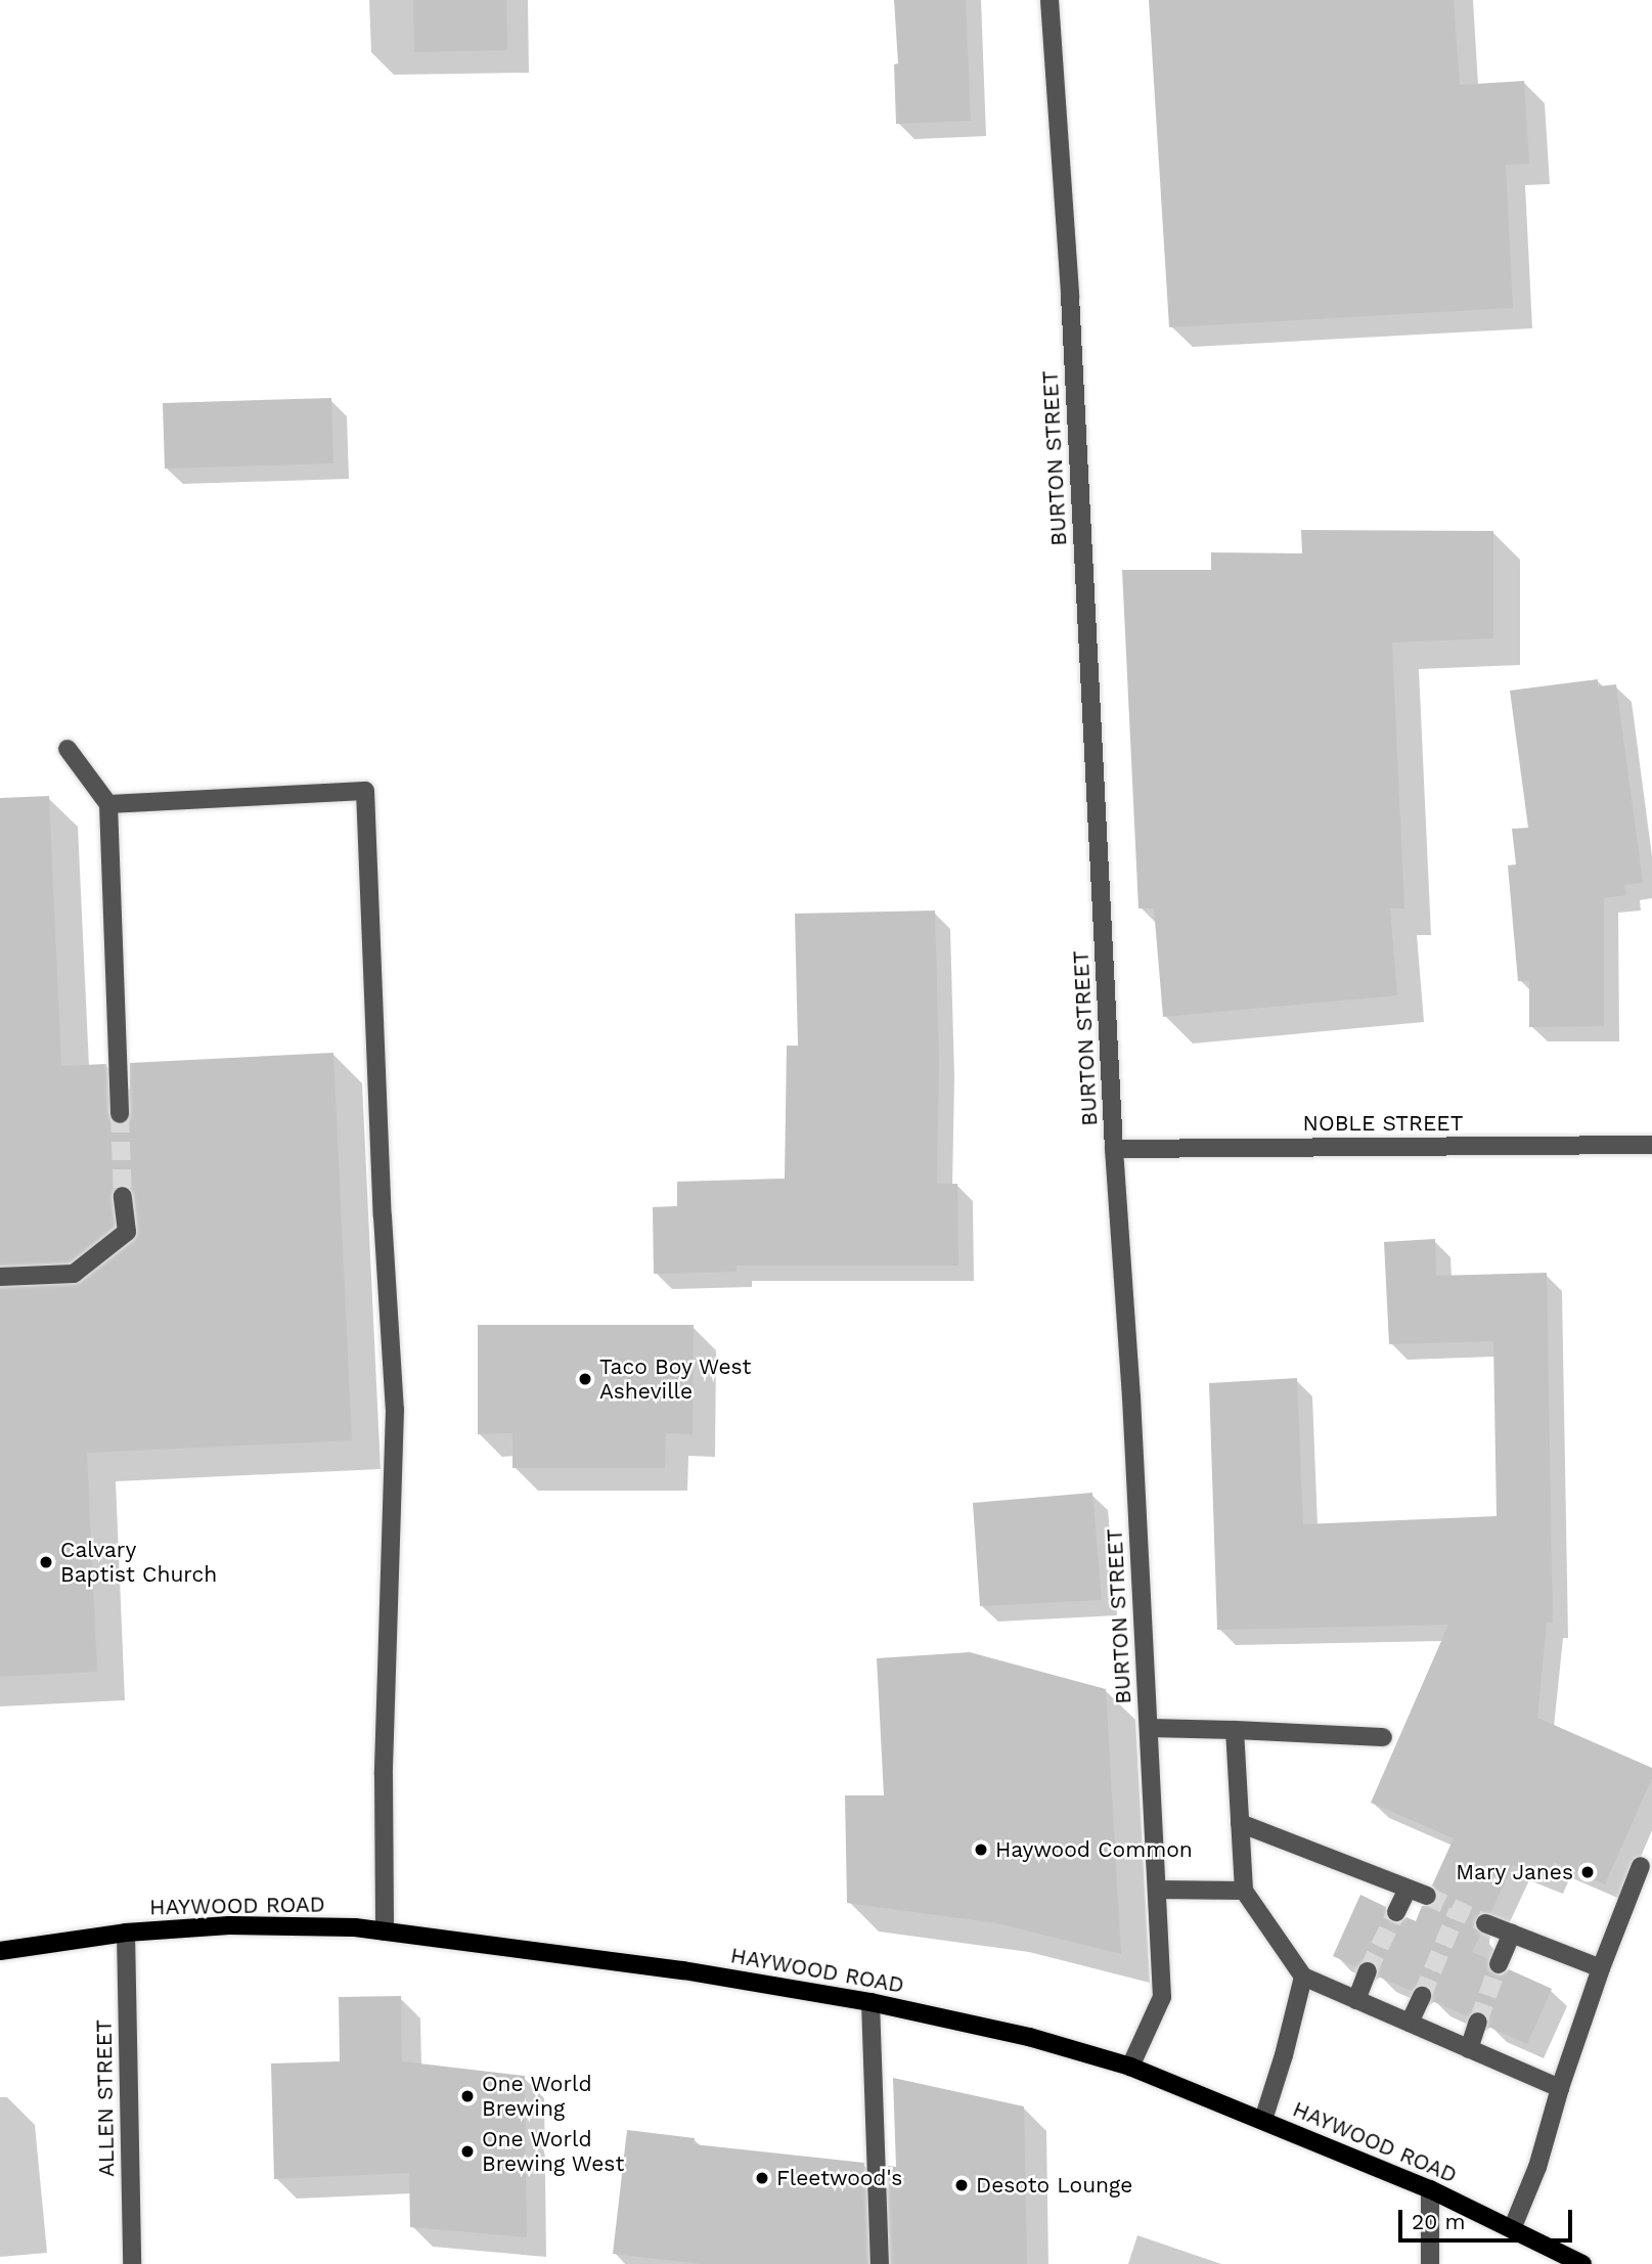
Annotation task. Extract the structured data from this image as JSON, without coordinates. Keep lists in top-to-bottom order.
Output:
{
  "streets": {
    "main road": ["HAYWOOD ROAD"],
    "street": ["BURTON STREET", "NOBLE STREET", "ALLEN STREET"]
  },
  "crossings": [
    ["BURTON STREET", "NOBLE STREET"],
    ["BURTON STREET", "HAYWOOD ROAD"],
    ["HAYWOOD ROAD", "ALLEN STREET"]
  ],
  "places": [
    "Taco Boy West Asheville",
    "Calvary Baptist Church",
    "Haywood Common",
    "Mary Janes",
    "One World Brewing",
    "One World Brewing West",
    "Fleetwood's",
    "Desoto Lounge"
  ],
  "scale_bar": "20 m"
}
